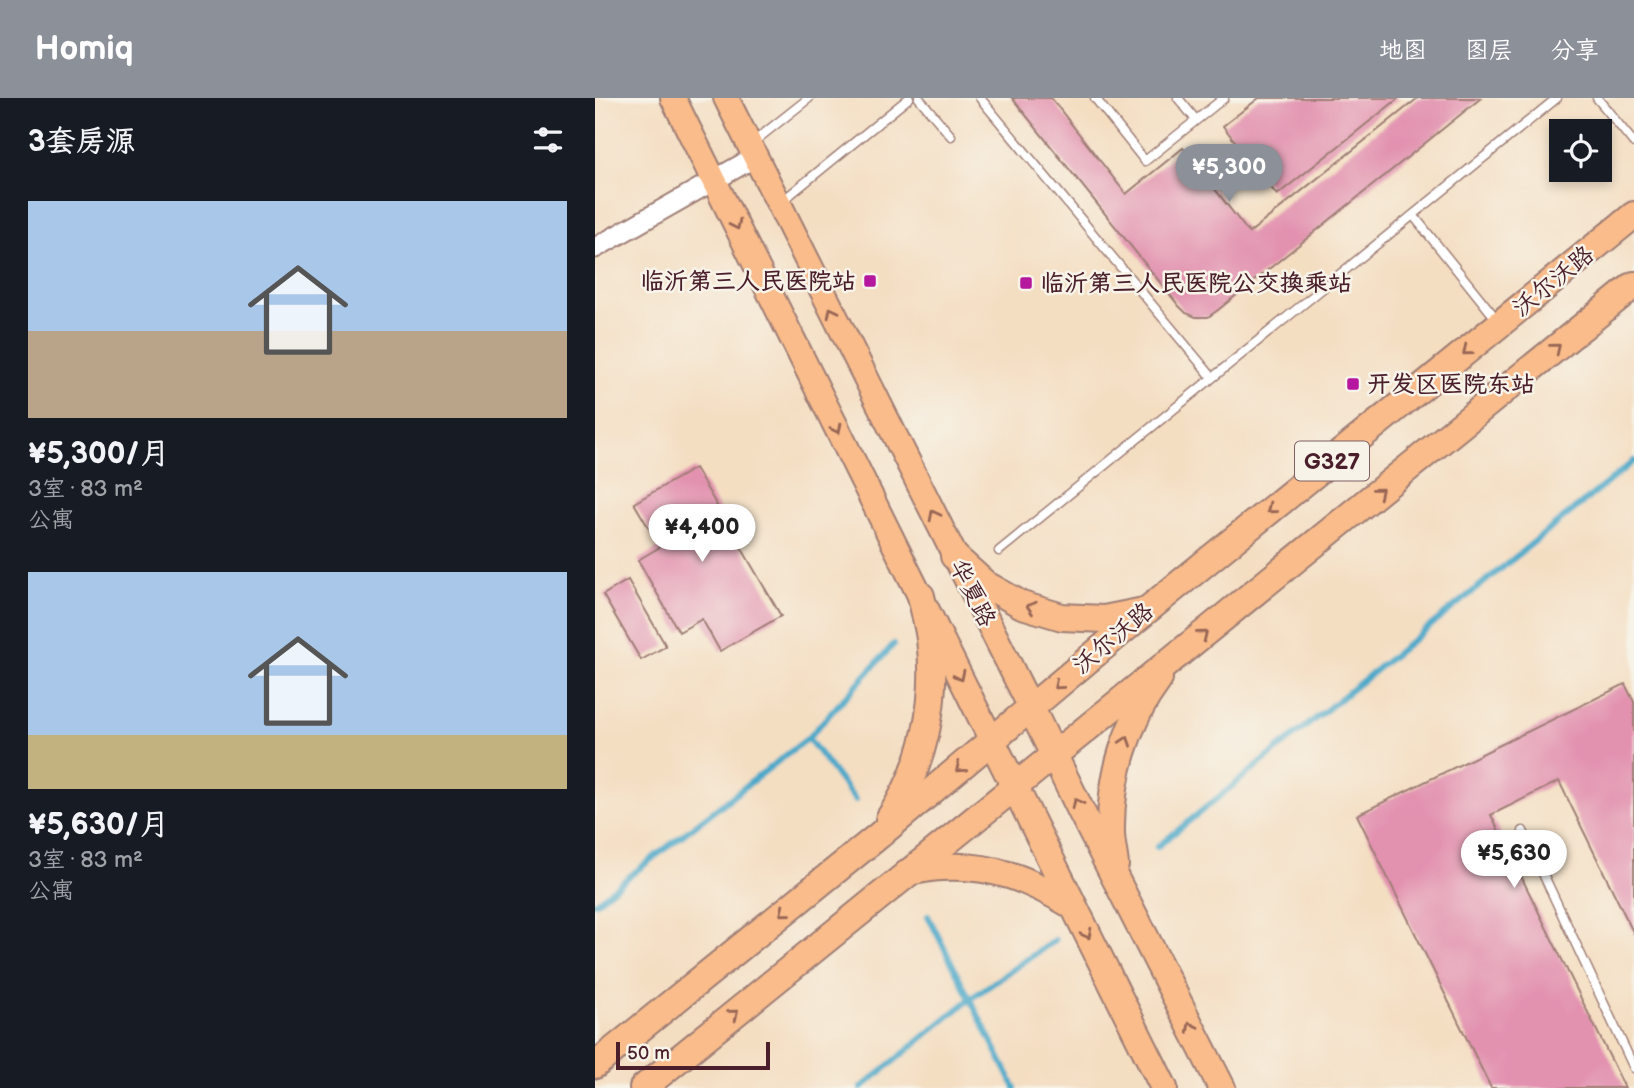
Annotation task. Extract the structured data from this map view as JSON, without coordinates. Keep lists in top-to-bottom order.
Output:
{
  "streets": {
    "highway": ["沃尔沃路", "G327", "华夏路"]
  },
  "crossings": [
    ["沃尔沃路", "华夏路"],
    ["G327", "华夏路"]
  ],
  "places": {
    "transit": ["临沂第三人民医院站", "临沂第三人民医院公交换乘站", "开发区医院东站"]
  },
  "scale_bar": "50 m",
  "page": {
    "header": "Homiq",
    "nav": ["地图", "图层", "分享"],
    "heading": "3套房源",
    "price": ["¥5,300", "¥4,400", "¥5,630"],
    "list": [
      {
        "name": "¥5,300/月",
        "note": "3室 · 83 m² · 公寓"
      },
      {
        "name": "¥5,630/月",
        "note": "3室 · 83 m² · 公寓"
      }
    ],
    "scale": "50 m"
  }
}
